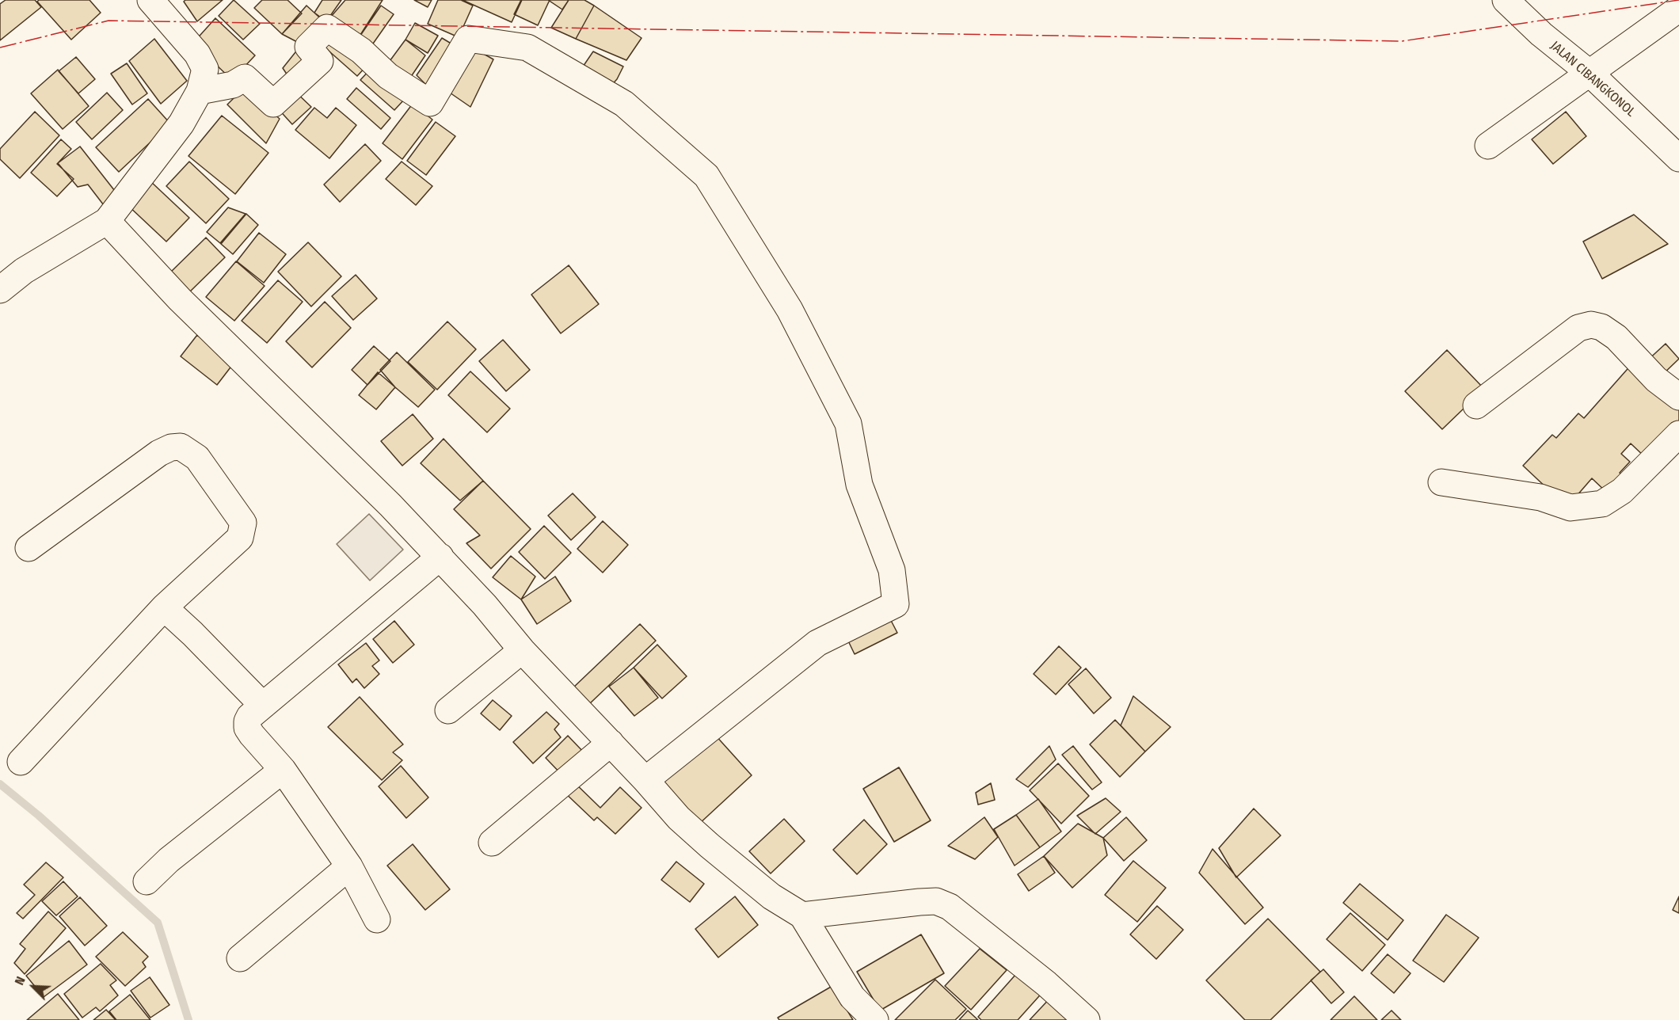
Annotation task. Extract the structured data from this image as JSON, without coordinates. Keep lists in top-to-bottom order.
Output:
{
  "streets": {
    "street": ["JALAN CIBANGKONOL"]
  },
  "north": "top left"
}
